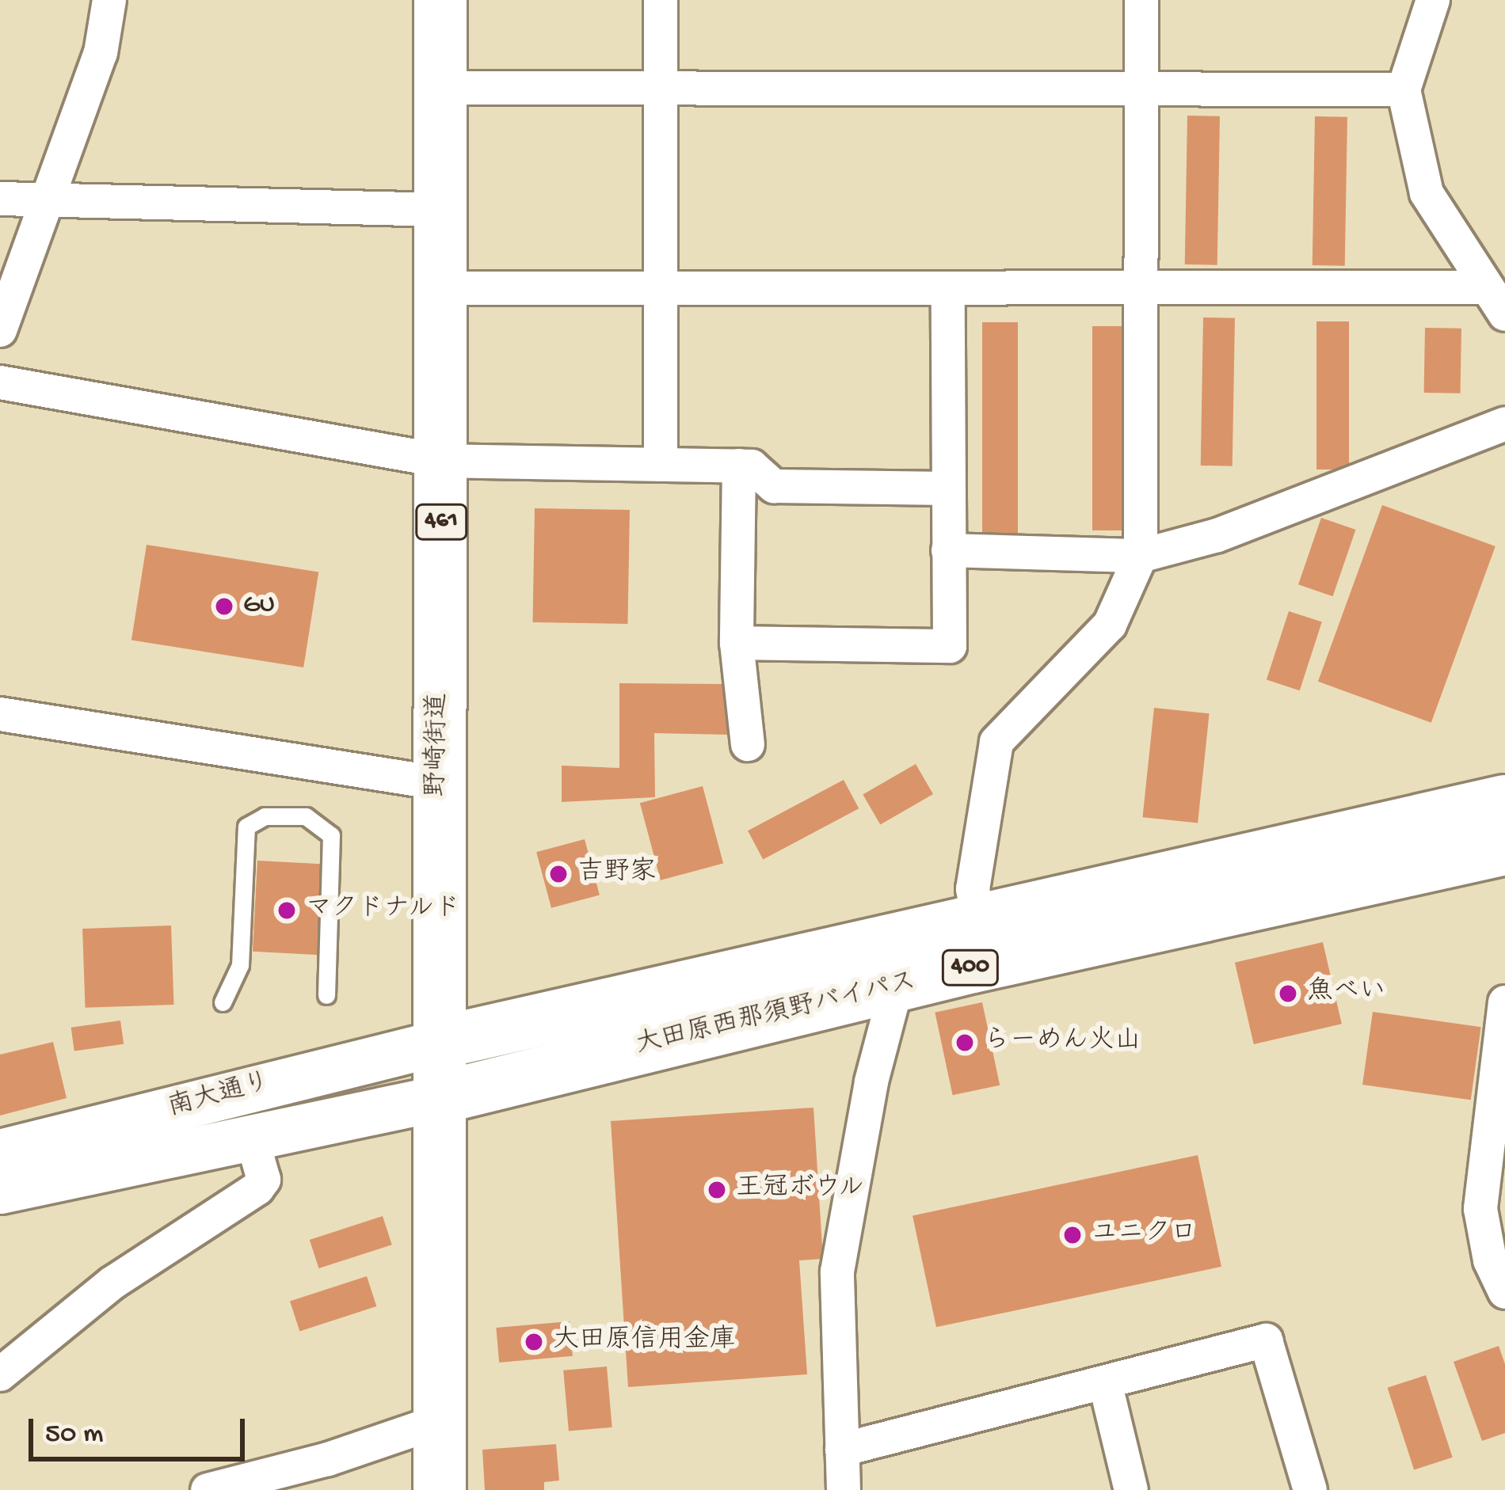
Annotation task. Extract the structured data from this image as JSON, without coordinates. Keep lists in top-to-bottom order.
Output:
{
  "streets": {
    "highway": [
      "461",
      "野崎街道",
      "400",
      "大田原西那須野バイパス"
    ],
    "street": ["南大通り"]
  },
  "crossings": [
    ["野崎街道", "大田原西那須野バイパス"],
    ["野崎街道", "南大通り"],
    ["大田原西那須野バイパス", "南大通り"]
  ],
  "places": [
    "GU",
    "吉野家",
    "マクドナルド",
    "魚べい",
    "らーめん火山",
    "王冠ボウル",
    "ユニクロ",
    "大田原信用金庫"
  ],
  "scale_bar": "50 m"
}
